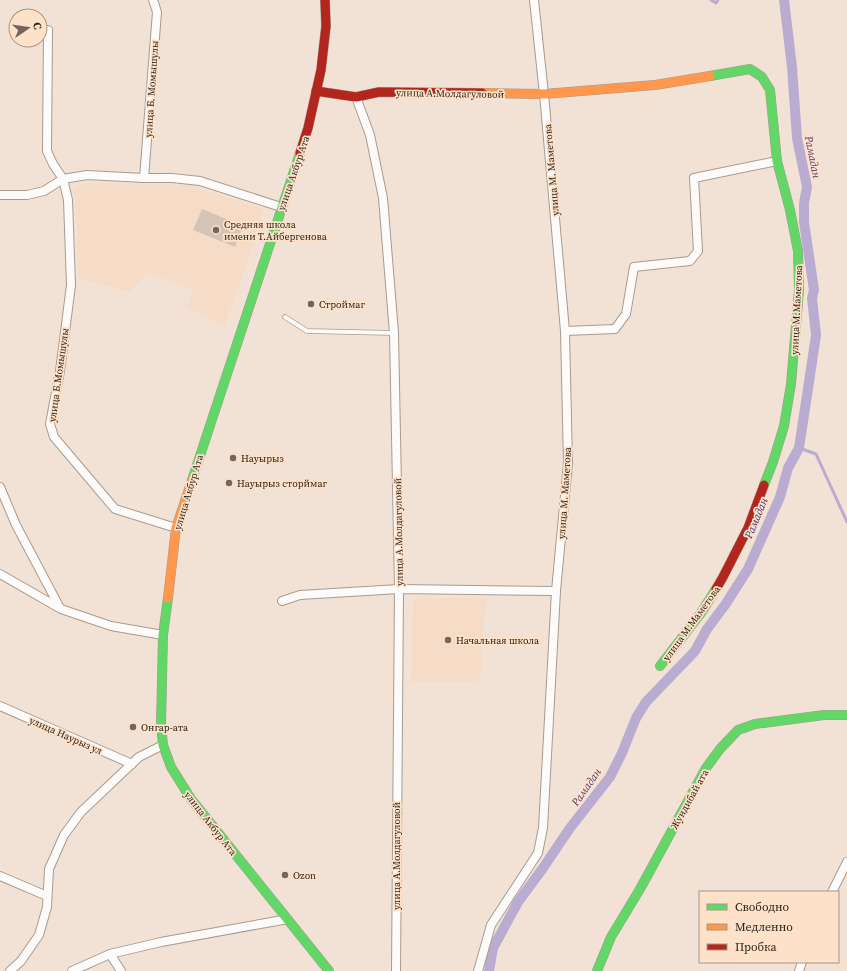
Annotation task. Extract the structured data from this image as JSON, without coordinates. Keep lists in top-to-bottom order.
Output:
{
  "streets": {
    "street": [
      "улица Б. Момышулы",
      "улица А.Молдагуловой",
      "улица М. Маметова",
      "улица Акбур Ата",
      "улица М.Маметова",
      "улица Б.Момышулы",
      "улица Наурыз ул",
      "Жундибай ата"
    ]
  },
  "crossings": [
    ["улица А.Молдагуловой", "улица М. Маметова"],
    ["улица А.Молдагуловой", "улица Акбур Ата"],
    ["улица А.Молдагуловой", "улица М.Маметова"],
    ["улица М. Маметова", "улица М.Маметова"],
    ["улица Акбур Ата", "улица Б.Момышулы"]
  ],
  "water": ["Рамадан"],
  "places": [
    "Средняя школа имени Т.Айбергенова",
    "Строймаг",
    "Науырыз",
    "Науырыз сторймаг",
    "Начальная школа",
    "Онгар-ата",
    "Ozon"
  ],
  "legend": ["Свободно", "Медленно", "Пробка"],
  "north": "right"
}
